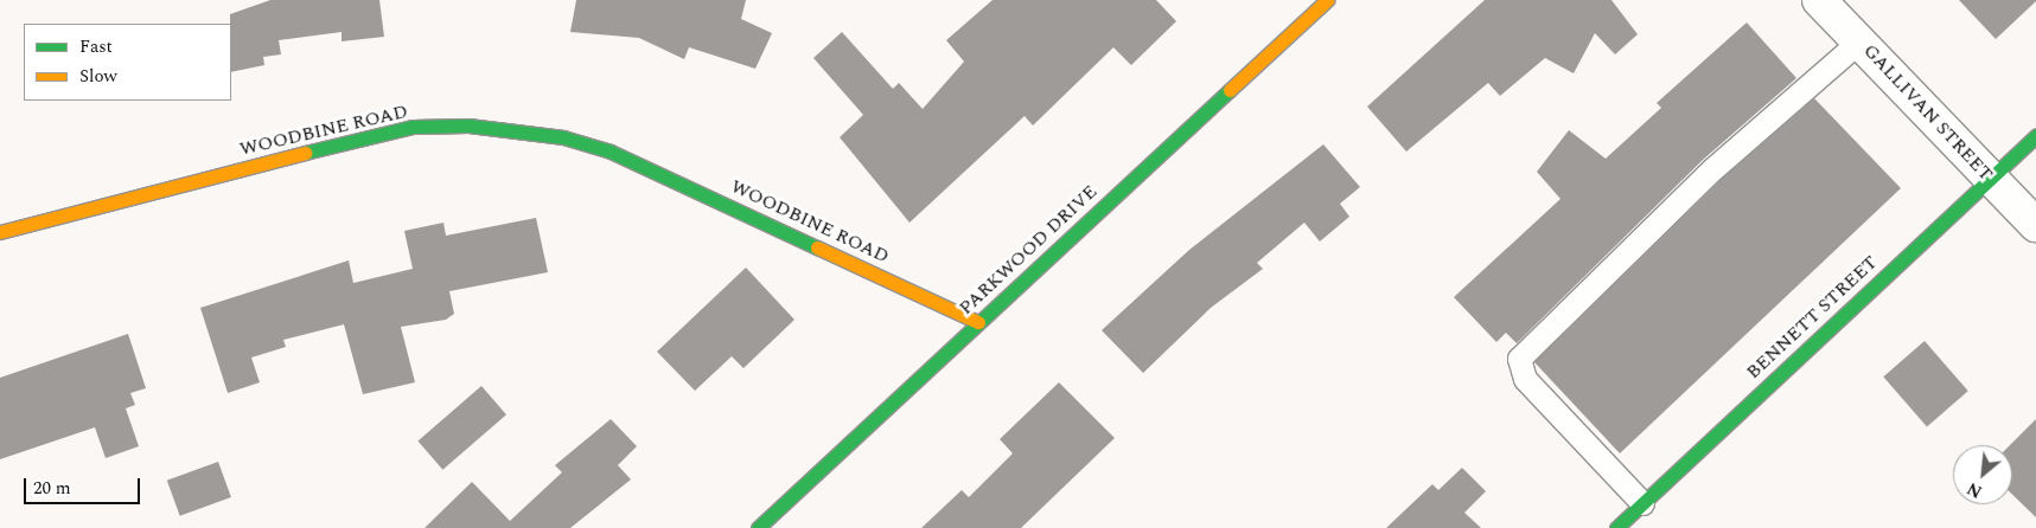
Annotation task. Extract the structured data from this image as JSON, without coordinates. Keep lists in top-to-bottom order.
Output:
{
  "streets": {
    "street": [
      "GALLIVAN STREET",
      "WOODBINE ROAD",
      "PARKWOOD DRIVE",
      "BENNETT STREET"
    ]
  },
  "crossings": [
    ["GALLIVAN STREET", "BENNETT STREET"],
    ["WOODBINE ROAD", "PARKWOOD DRIVE"]
  ],
  "legend": ["Fast", "Slow"],
  "scale_bar": "20 m",
  "north": "bottom left"
}
